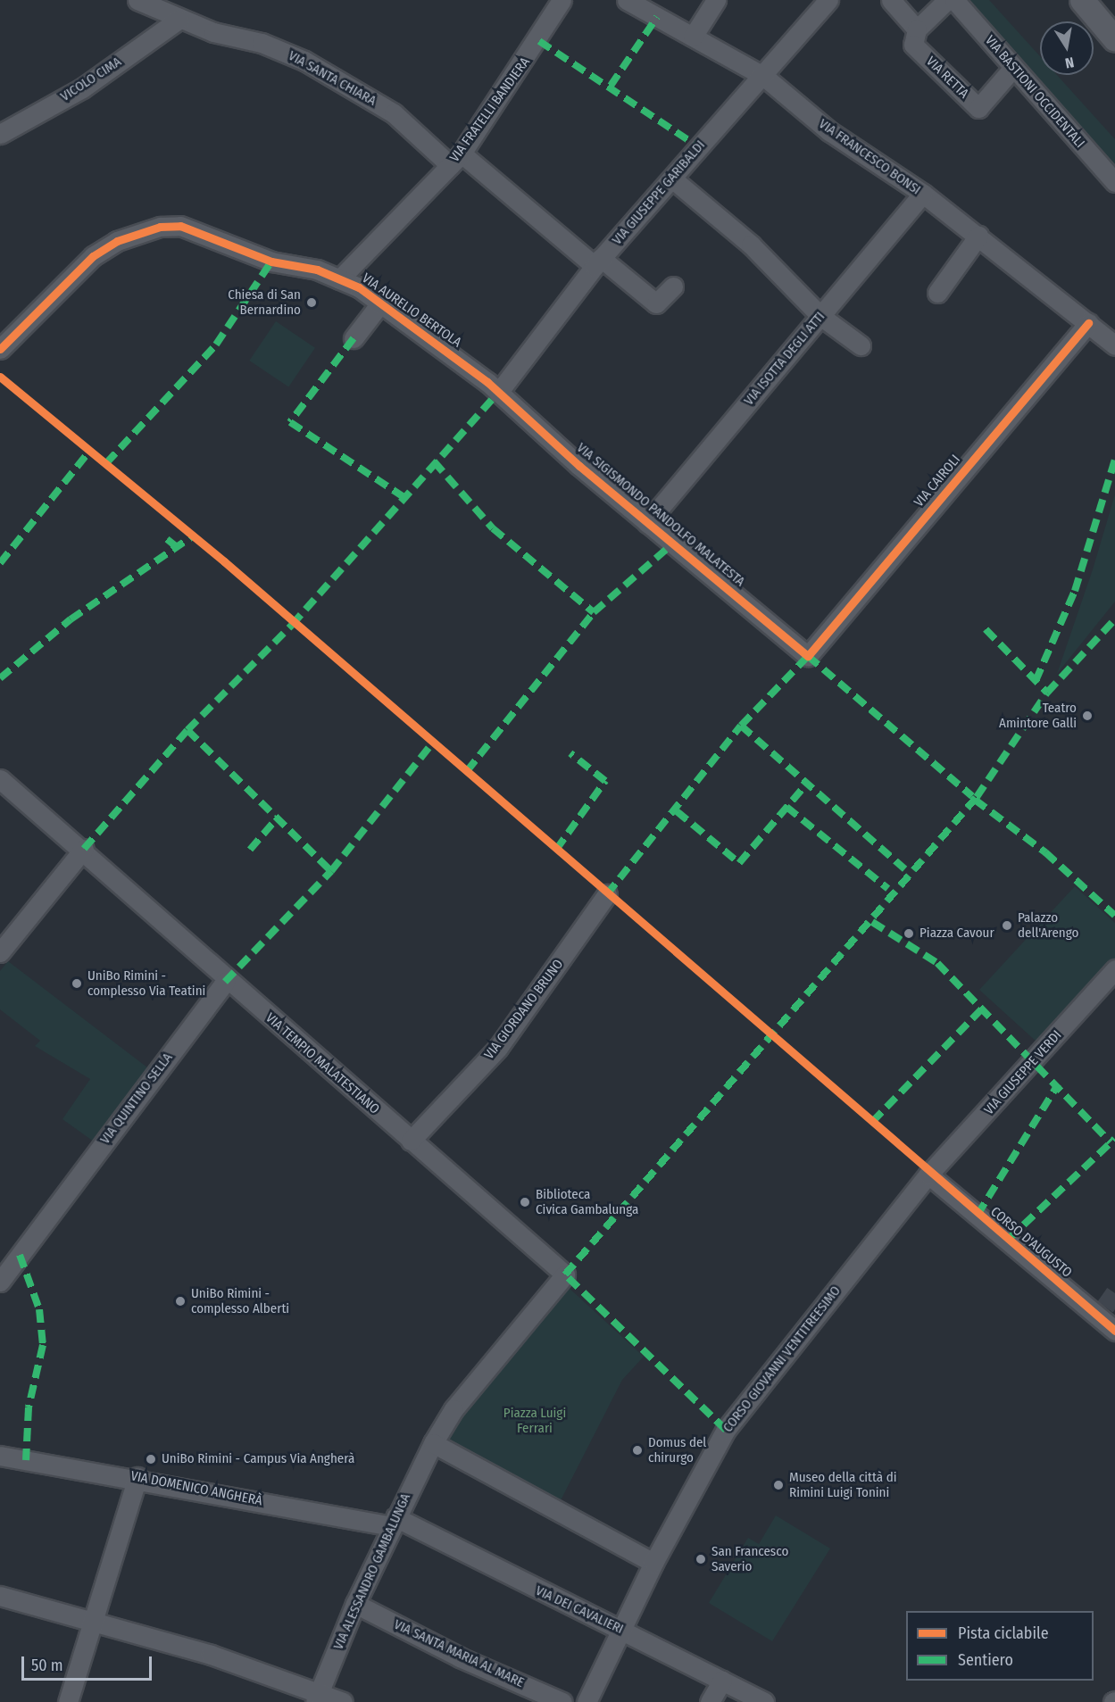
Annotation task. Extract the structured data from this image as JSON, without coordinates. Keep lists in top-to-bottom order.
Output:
{
  "streets": {
    "street": [
      "VIA RETTA",
      "VIA SANTA CHIARA",
      "VICOLO CIMA",
      "VIA BASTIONI OCCIDENTALI",
      "VIA FRATELLI BANDIERA",
      "VIA FRANCESCO BONSI",
      "VIA GIUSEPPE GARIBALDI",
      "VIA AURELIO BERTOLA",
      "VIA ISOTTA DEGLI ATTI",
      "VIA CAIROLI",
      "VIA SIGISMONDO PANDOLFO MALATESTA",
      "VIA GIORDANO BRUNO",
      "VIA TEMPIO MALATESTIANO",
      "VIA GIUSEPPE VERDI",
      "VIA QUINTINO SELLA",
      "CORSO D'AUGUSTO",
      "CORSO GIOVANNI VENTITREESIMO",
      "VIA DOMENICO ANGHERÀ",
      "VIA ALESSANDRO GAMBALUNGA",
      "VIA DEI CAVALIERI",
      "VIA SANTA MARIA AL MARE"
    ]
  },
  "crossings": [
    ["VIA RETTA", "VIA BASTIONI OCCIDENTALI"],
    ["VIA SANTA CHIARA", "VICOLO CIMA"],
    ["VIA SANTA CHIARA", "VIA FRATELLI BANDIERA"],
    ["VIA SANTA CHIARA", "VIA GIUSEPPE GARIBALDI"],
    ["VIA FRATELLI BANDIERA", "VIA AURELIO BERTOLA"],
    ["VIA FRANCESCO BONSI", "VIA GIUSEPPE GARIBALDI"],
    ["VIA FRANCESCO BONSI", "VIA ISOTTA DEGLI ATTI"],
    ["VIA FRANCESCO BONSI", "VIA CAIROLI"],
    ["VIA GIUSEPPE GARIBALDI", "VIA AURELIO BERTOLA"],
    ["VIA GIUSEPPE GARIBALDI", "VIA SIGISMONDO PANDOLFO MALATESTA"],
    ["VIA AURELIO BERTOLA", "VIA SIGISMONDO PANDOLFO MALATESTA"],
    ["VIA ISOTTA DEGLI ATTI", "VIA SIGISMONDO PANDOLFO MALATESTA"],
    ["VIA CAIROLI", "VIA SIGISMONDO PANDOLFO MALATESTA"],
    ["VIA GIORDANO BRUNO", "VIA TEMPIO MALATESTIANO"],
    ["VIA TEMPIO MALATESTIANO", "VIA QUINTINO SELLA"],
    ["VIA TEMPIO MALATESTIANO", "VIA ALESSANDRO GAMBALUNGA"],
    ["VIA GIUSEPPE VERDI", "CORSO D'AUGUSTO"],
    ["VIA GIUSEPPE VERDI", "CORSO GIOVANNI VENTITREESIMO"],
    ["CORSO D'AUGUSTO", "CORSO GIOVANNI VENTITREESIMO"],
    ["CORSO GIOVANNI VENTITREESIMO", "VIA DEI CAVALIERI"],
    ["VIA DOMENICO ANGHERÀ", "VIA ALESSANDRO GAMBALUNGA"],
    ["VIA DOMENICO ANGHERÀ", "VIA DEI CAVALIERI"],
    ["VIA ALESSANDRO GAMBALUNGA", "VIA DEI CAVALIERI"],
    ["VIA ALESSANDRO GAMBALUNGA", "VIA SANTA MARIA AL MARE"]
  ],
  "parks": ["Piazza Luigi Ferrari"],
  "places": [
    "Chiesa di San Bernardino",
    "Teatro Amintore Galli",
    "Palazzo dell'Arengo",
    "Piazza Cavour",
    "UniBo Rimini - complesso Via Teatini",
    "Biblioteca Civica Gambalunga",
    "UniBo Rimini - complesso Alberti",
    "Domus del chirurgo",
    "UniBo Rimini - Campus Via Angherà",
    "Museo della città di Rimini Luigi Tonini",
    "San Francesco Saverio"
  ],
  "legend": ["Pista ciclabile", "Sentiero"],
  "scale_bar": "50 m",
  "north": "bottom"
}
